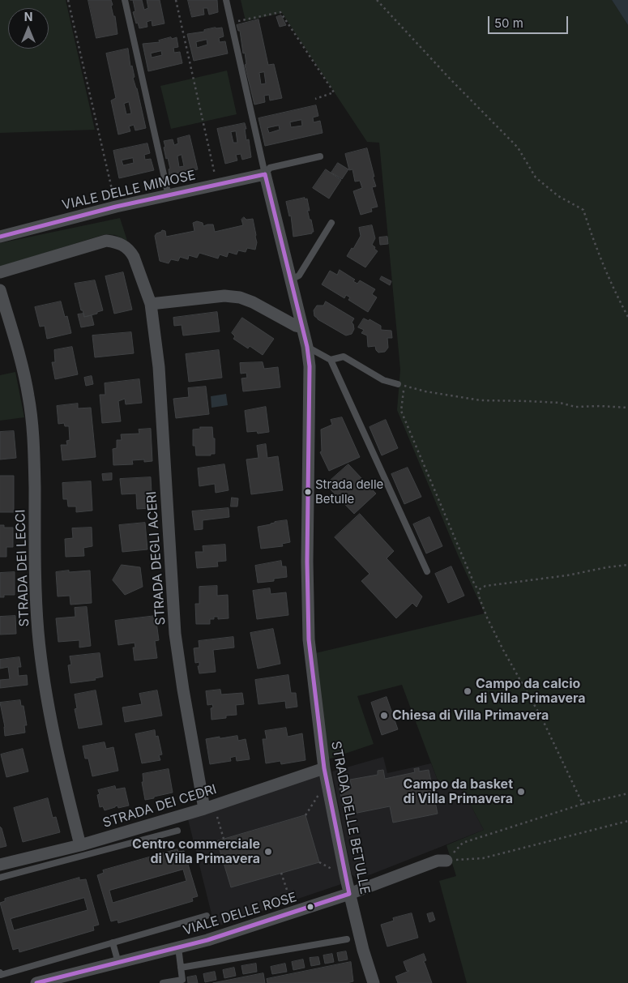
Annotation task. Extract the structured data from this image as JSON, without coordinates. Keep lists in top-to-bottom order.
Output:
{
  "streets": {
    "street": [
      "VIALE DELLE MIMOSE",
      "STRADA DEGLI ACERI",
      "STRADA DEI LECCI",
      "STRADA DEI CEDRI",
      "STRADA DELLE BETULLE",
      "VIALE DELLE ROSE"
    ]
  },
  "crossings": [
    ["VIALE DELLE MIMOSE", "STRADA DELLE BETULLE"],
    ["STRADA DEGLI ACERI", "STRADA DEI CEDRI"],
    ["STRADA DEI LECCI", "STRADA DEI CEDRI"],
    ["STRADA DEI CEDRI", "STRADA DELLE BETULLE"],
    ["STRADA DELLE BETULLE", "VIALE DELLE ROSE"]
  ],
  "places": [
    "Strada delle Betulle",
    "Campo da calcio di Villa Primavera",
    "Chiesa di Villa Primavera",
    "Campo da basket di Villa Primavera",
    "Centro commerciale di Villa Primavera"
  ],
  "scale_bar": "50 m",
  "north": "top"
}
